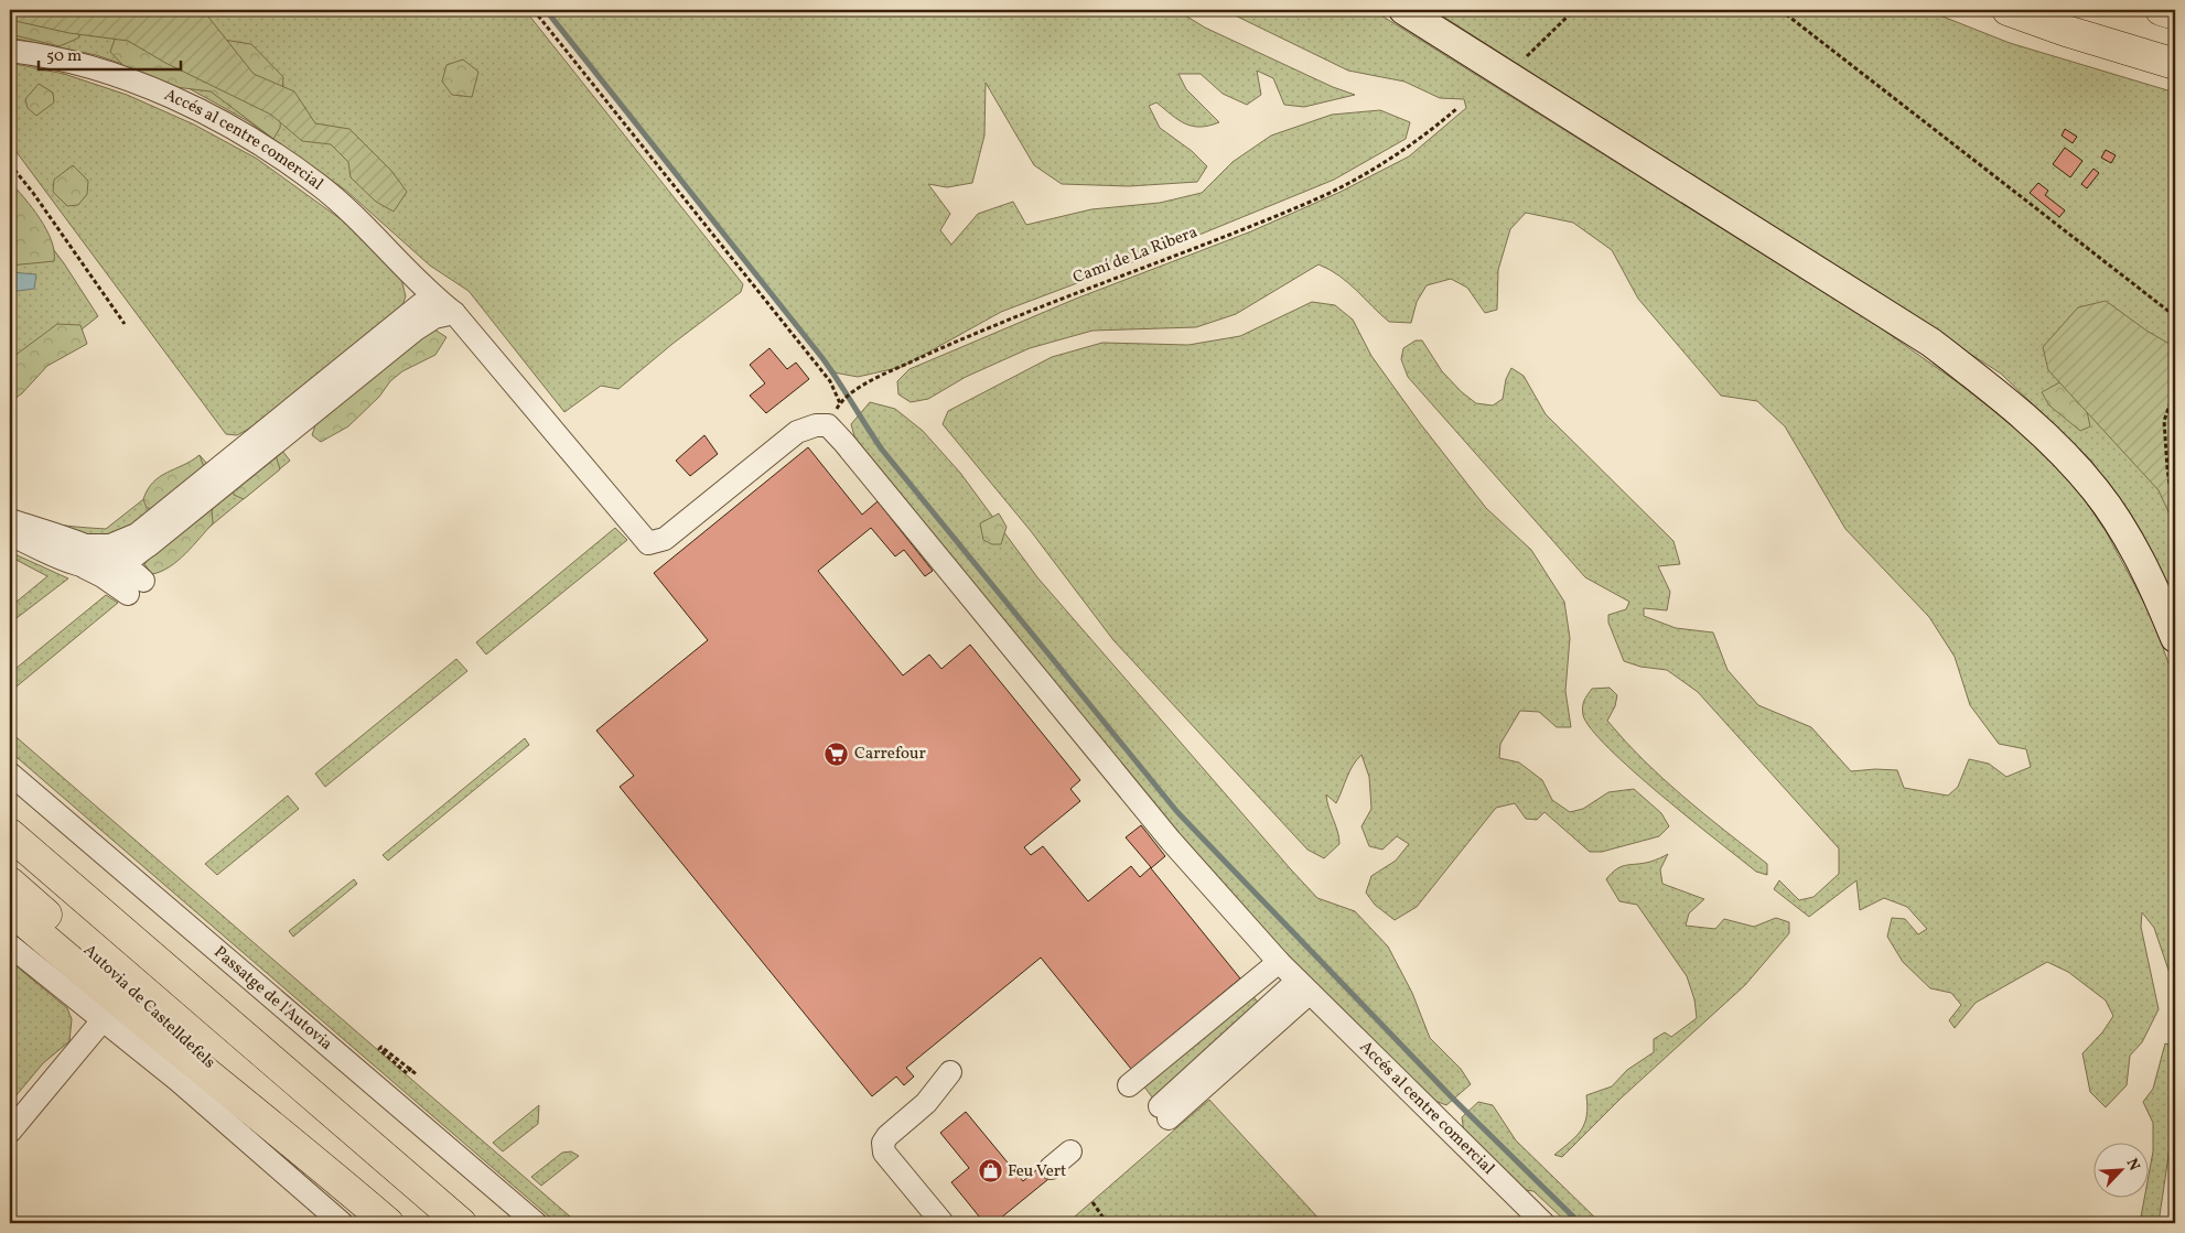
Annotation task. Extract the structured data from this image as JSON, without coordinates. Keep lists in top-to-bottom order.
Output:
{
  "streets": {
    "highway": ["Autovia de Castelldefels"],
    "street": ["Accés al centre comercial", "Passatge de l'Autovia"],
    "path": ["Camí de La Ribera"]
  },
  "crossings": [
    ["Accés al centre comercial", "Camí de La Ribera"]
  ],
  "places": {
    "supermarket": ["Carrefour"],
    "shop": ["Feu Vert"]
  },
  "scale_bar": "50 m",
  "north": "top right"
}
